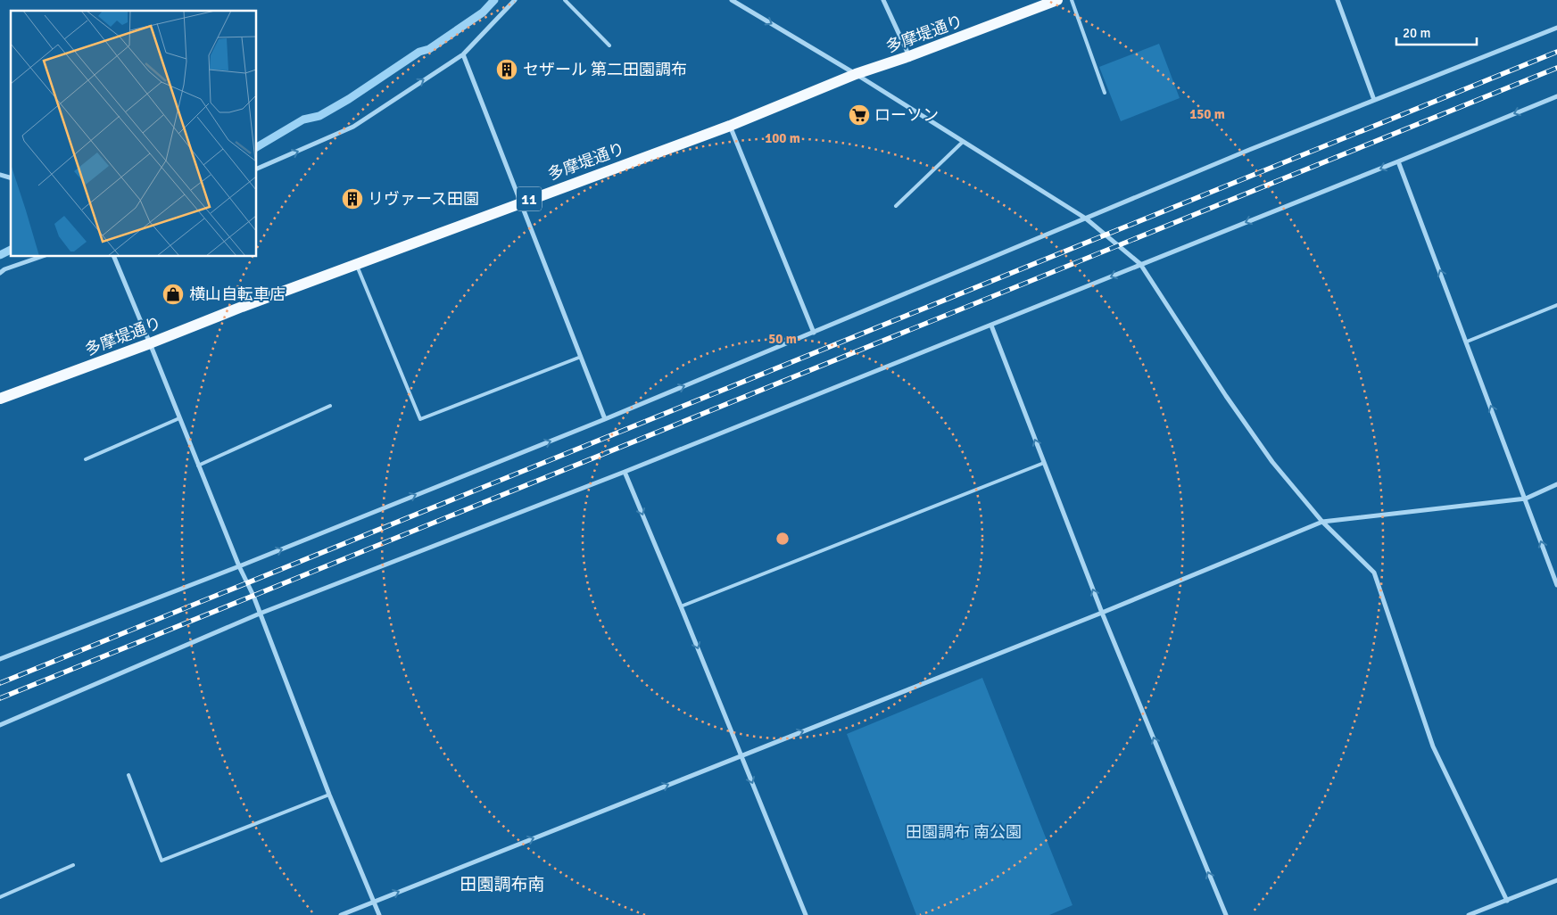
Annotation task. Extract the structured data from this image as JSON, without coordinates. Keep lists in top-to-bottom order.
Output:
{
  "streets": {
    "main road": ["多摩堤通り", "11"]
  },
  "districts": ["田園調布南"],
  "parks": ["田園調布 南公園"],
  "places": {
    "building": ["セザール 第二田園調布", "リヴァース田園"],
    "supermarket": ["ローソン"],
    "shop": ["横山自転車店"]
  },
  "scale_bar": "20 m",
  "rings": ["150 m", "100 m", "50 m"]
}
